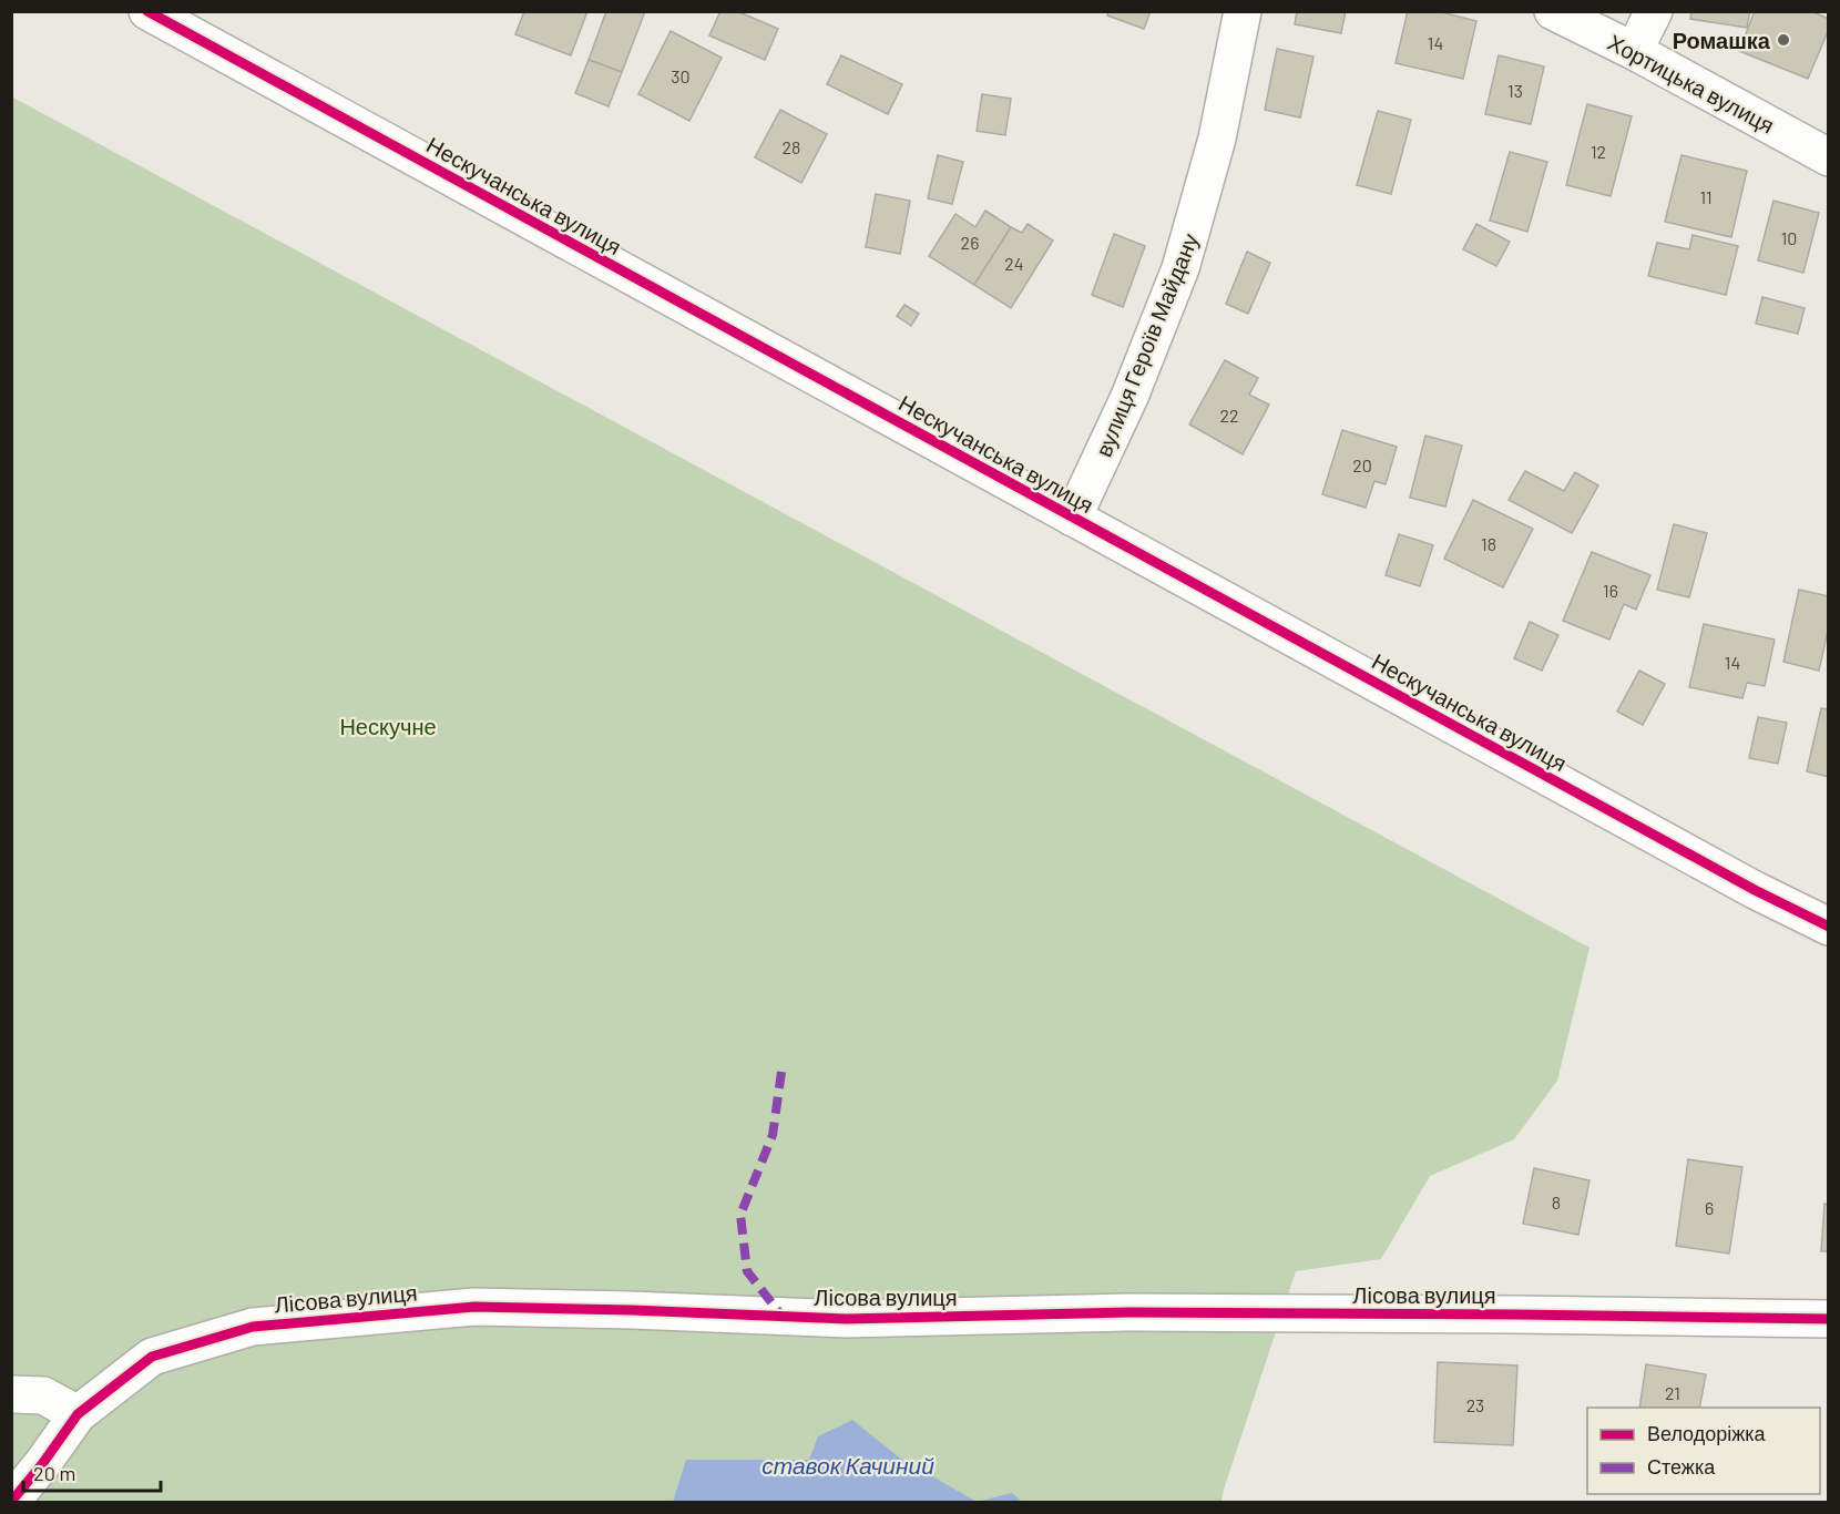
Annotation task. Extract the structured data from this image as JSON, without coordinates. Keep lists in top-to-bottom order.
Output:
{
  "streets": {
    "street": [
      "Хортицька вулиця",
      "Нескучанська вулиця",
      "вулиця Героїв Майдану",
      "Лісова вулиця"
    ]
  },
  "crossings": [
    ["Нескучанська вулиця", "вулиця Героїв Майдану"]
  ],
  "water": ["ставок Качиний"],
  "parks": ["Нескучне"],
  "places": ["Ромашка"],
  "house_numbers": [
    "14",
    "30",
    "13",
    "28",
    "12",
    "11",
    "10",
    "26",
    "24",
    "22",
    "20",
    "18",
    "16",
    "14",
    "8",
    "6",
    "21",
    "23"
  ],
  "legend": ["Велодоріжка", "Стежка"],
  "scale_bar": "20 m"
}
